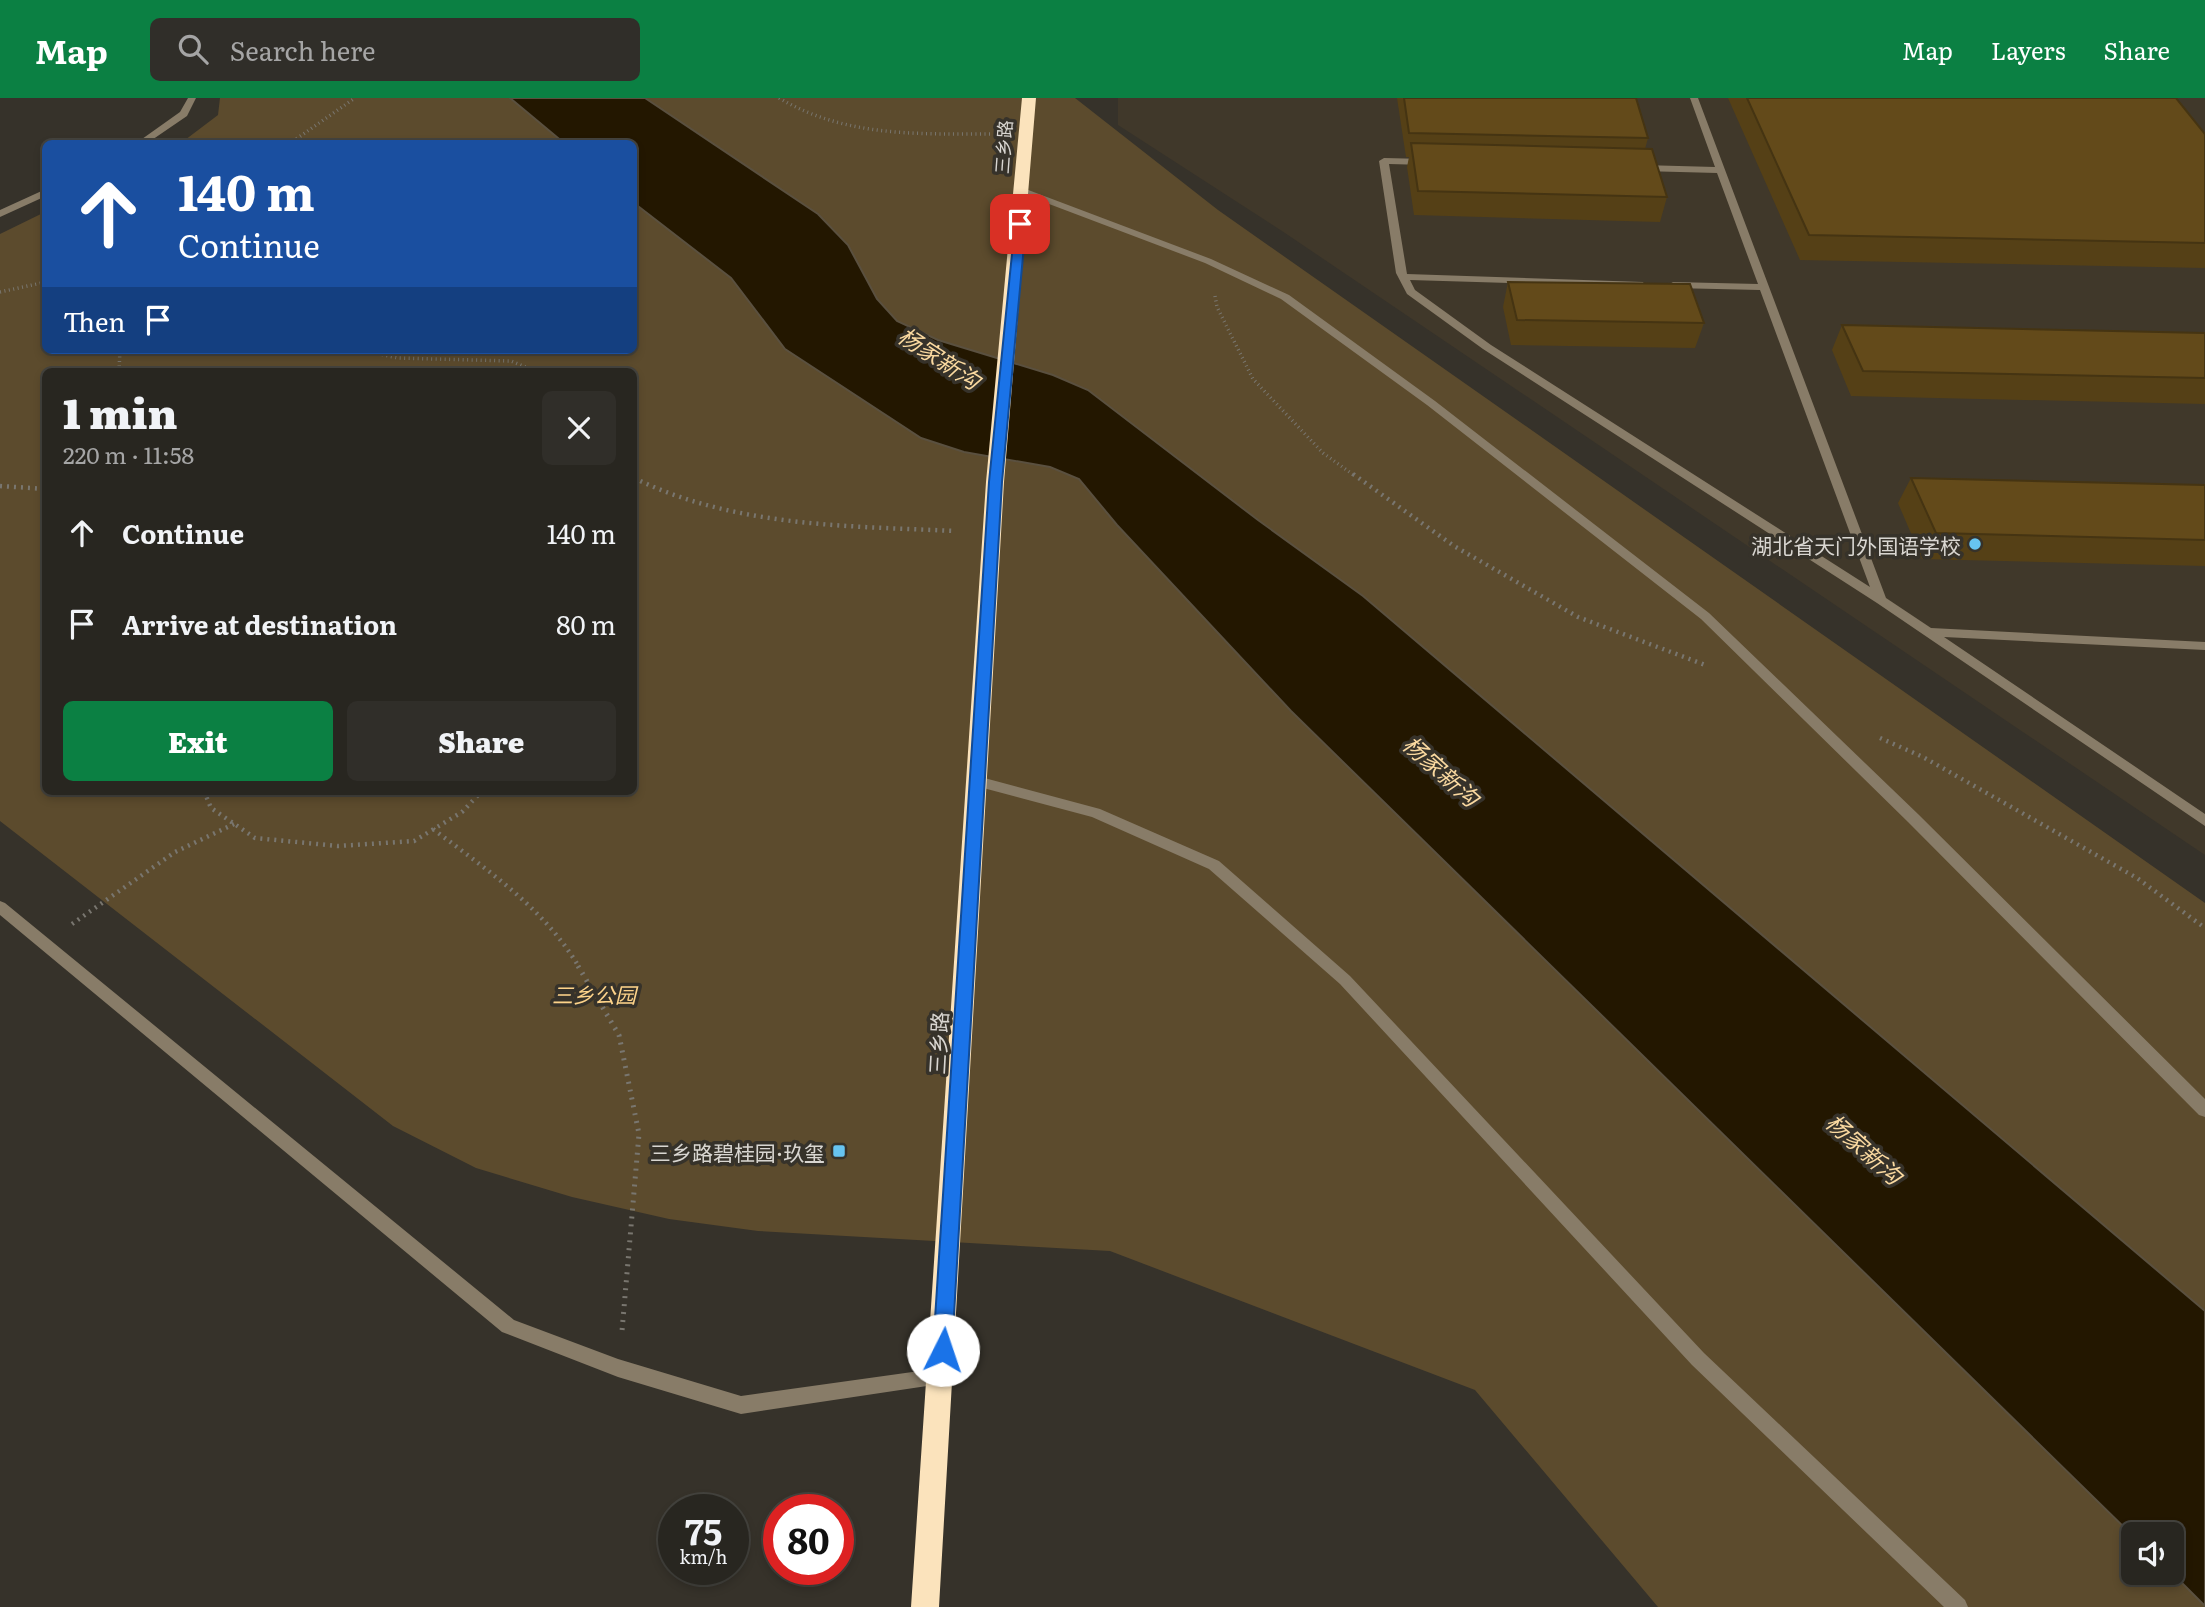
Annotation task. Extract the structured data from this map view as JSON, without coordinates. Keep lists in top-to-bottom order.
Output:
{
  "streets": {
    "highway": ["三乡路"]
  },
  "water": ["杨家新沟"],
  "parks": ["三乡公园"],
  "places": {
    "other": ["湖北省天门外国语学校"],
    "transit": ["三乡路碧桂园·玖玺"]
  },
  "page": {
    "header": "Map",
    "search": "Search here",
    "nav": ["Map", "Layers", "Share"],
    "turn": ["140 m", "Continue"],
    "then": "Then",
    "heading": ["1 min", "220 m · 11:58"],
    "list": [
      {
        "name": "Continue",
        "value": "140 m"
      },
      {
        "name": "Arrive at destination",
        "value": "80 m"
      }
    ],
    "buttons": ["Exit", "Share"],
    "speed": "75 km/h",
    "limit": "80"
  }
}
